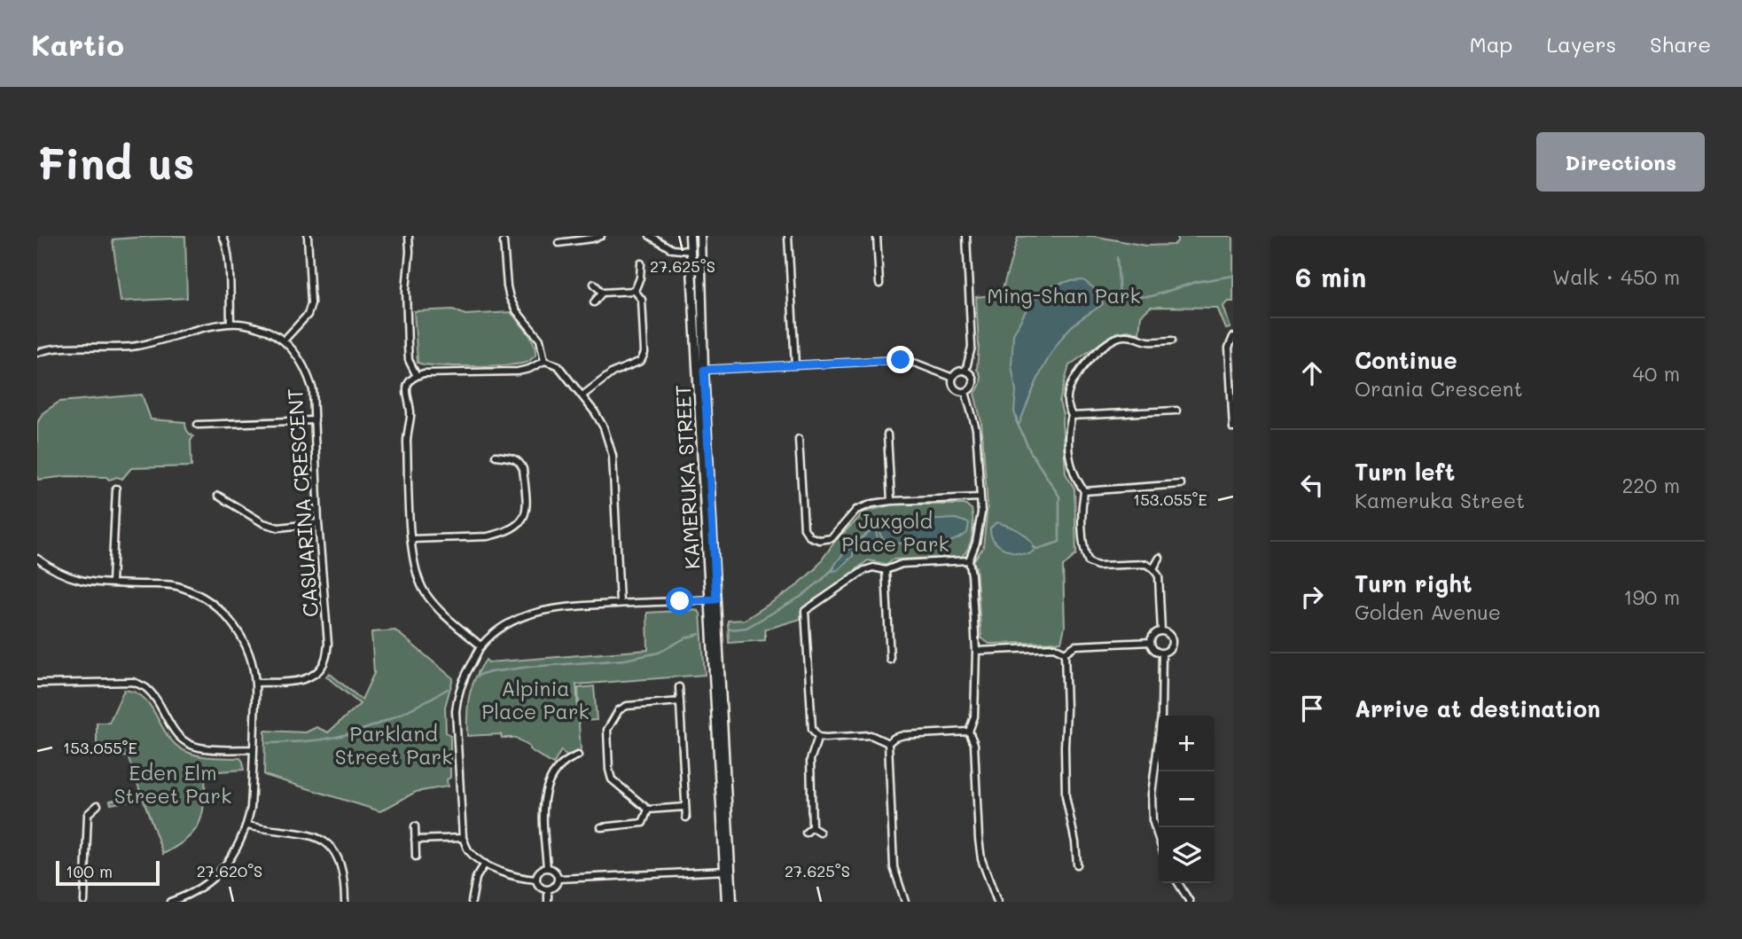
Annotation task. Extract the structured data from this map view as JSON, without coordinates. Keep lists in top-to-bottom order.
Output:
{
  "streets": {
    "street": ["KAMERUKA STREET", "CASUARINA CRESCENT"]
  },
  "parks": [
    "Ming-Shan Park",
    "Juxgold Place Park",
    "Alpinia Place Park",
    "Parkland Street Park",
    "Eden Elm Street Park"
  ],
  "scale_bar": "100 m",
  "page": {
    "header": "Kartio",
    "nav": ["Map", "Layers", "Share"],
    "buttons": "Directions",
    "title": "Find us",
    "heading": ["6 min", "Walk · 450 m"],
    "list": [
      ["Continue", "Orania Crescent", "40 m"],
      ["Turn left", "Kameruka Street", "220 m"],
      ["Turn right", "Golden Avenue", "190 m"],
      "Arrive at destination"
    ],
    "map_buttons": ["+", "−"],
    "scale": "100 m"
  },
  "coordinates": ["27.625°S", "153.055°E", "27.620°S"]
}
